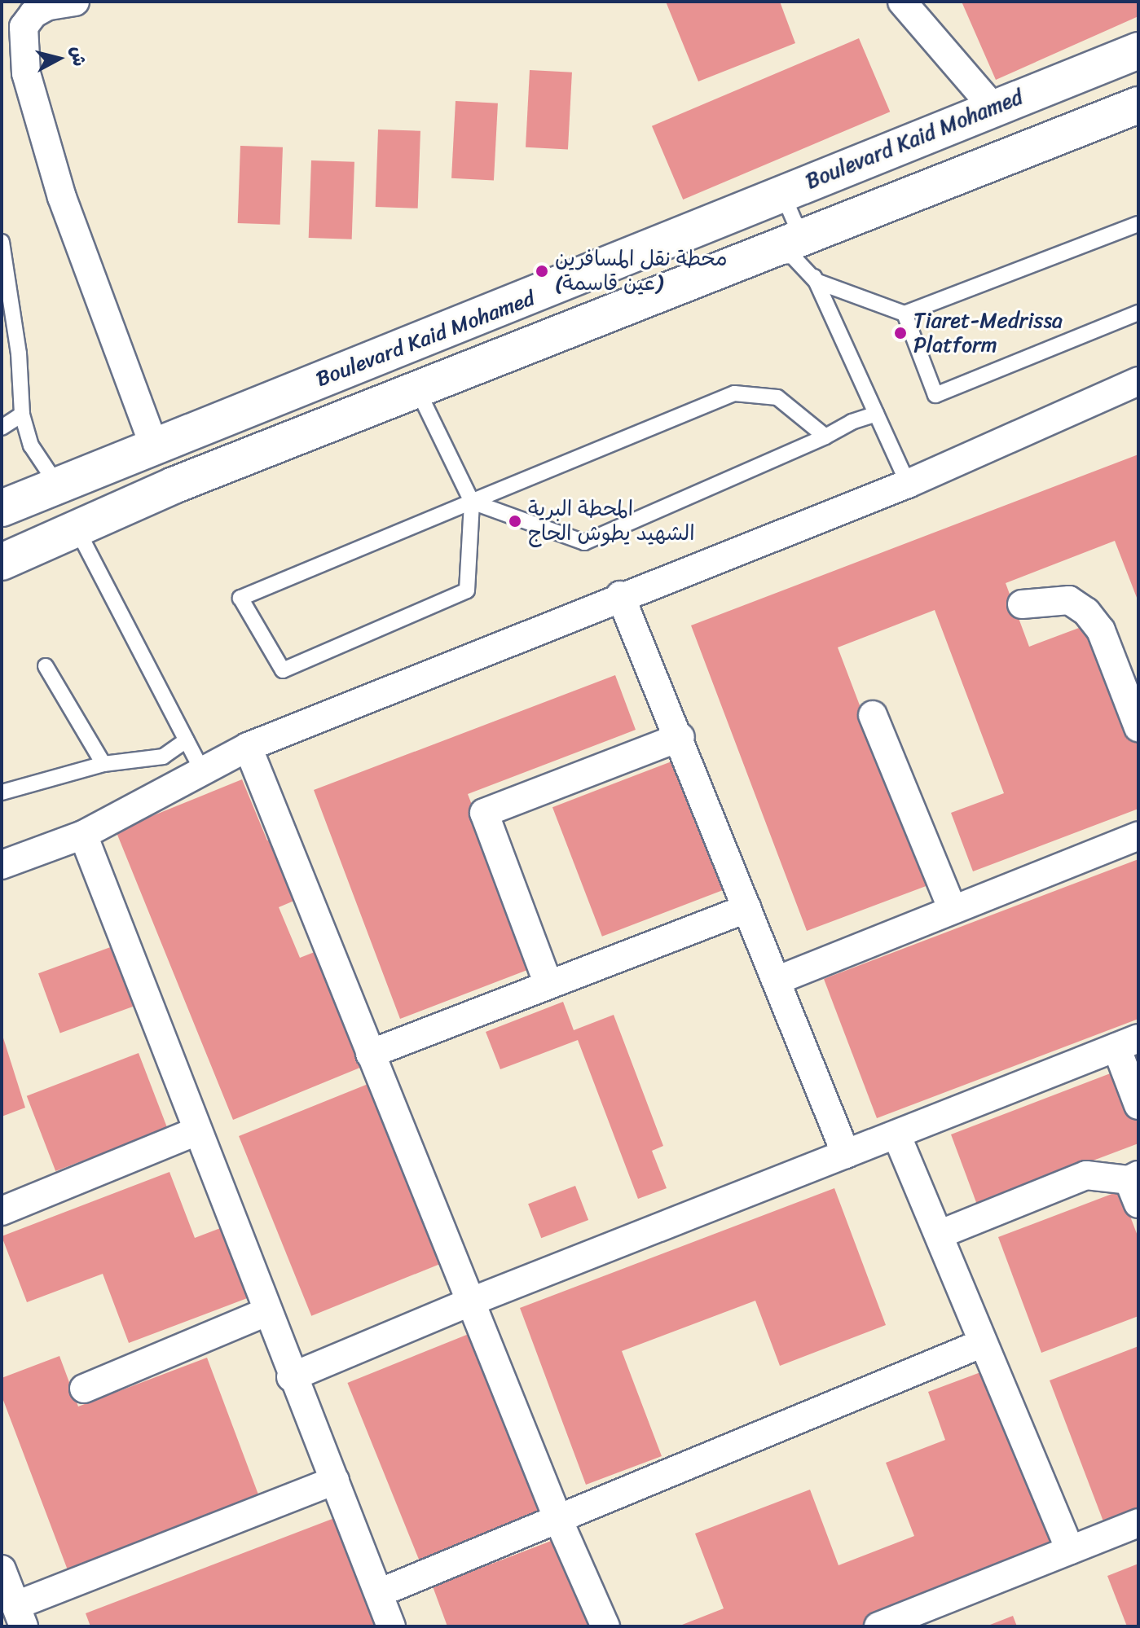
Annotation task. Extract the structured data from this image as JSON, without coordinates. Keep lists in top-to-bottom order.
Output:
{
  "streets": {
    "main road": ["Boulevard Kaid Mohamed"]
  },
  "places": ["محطة نقل المسافرين (عين قاسمة)", "Tiaret-Medrissa Platform", "المحطة البرية الشهيد يطوش الحاج"],
  "north": "right"
}
